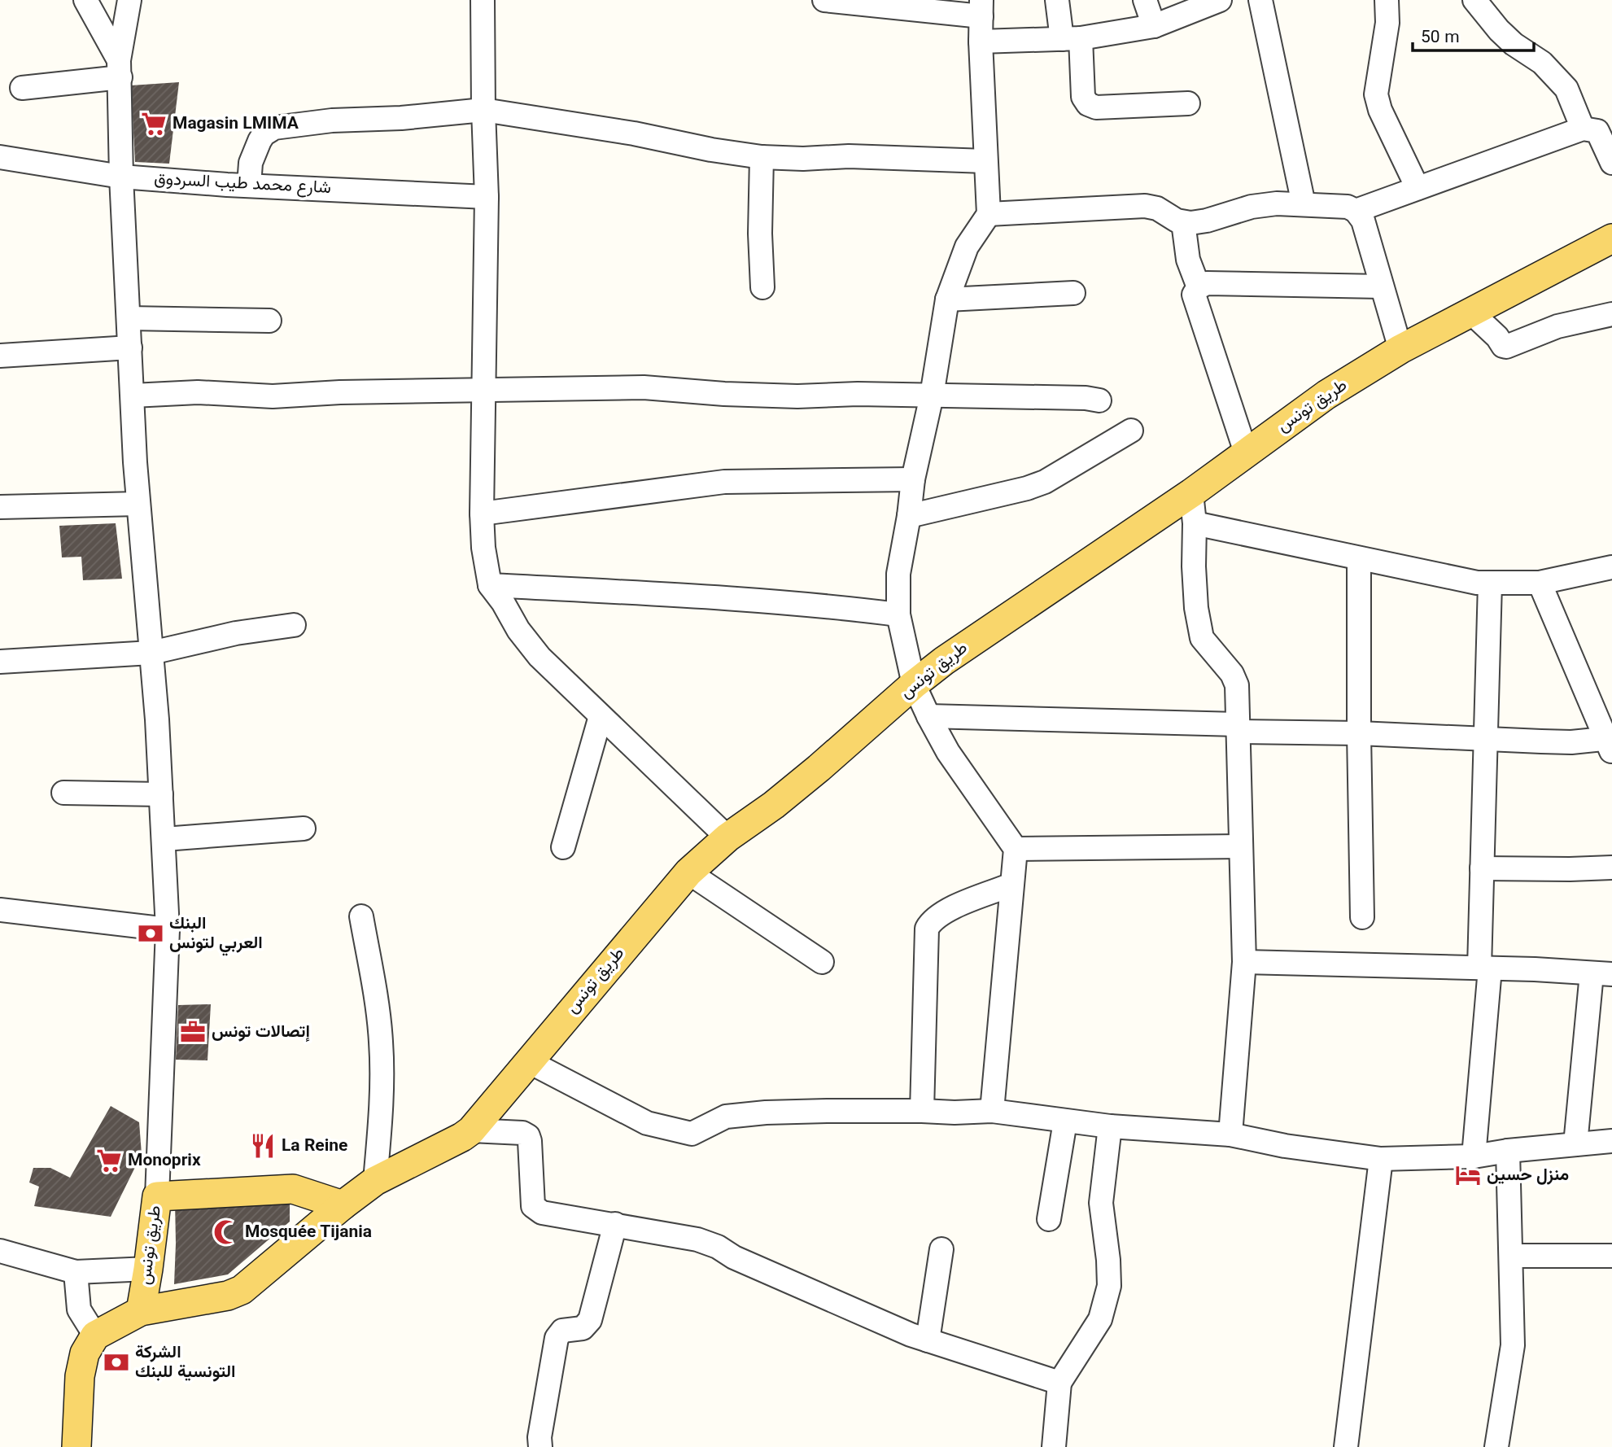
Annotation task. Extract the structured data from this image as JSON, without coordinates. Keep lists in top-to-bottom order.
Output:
{
  "streets": {
    "main road": ["طريق تونس"],
    "street": ["شارع محمد طيب السردوق"]
  },
  "places": {
    "supermarket": ["Magasin LMIMA", "Monoprix"],
    "bank": ["البنك العربي لتونس", "الشركة التونسية للبنك"],
    "office": ["إتصالات تونس"],
    "restaurant": ["La Reine"],
    "hotel": ["منزل حسين"],
    "mosque": ["Mosquée Tijania"]
  },
  "scale_bar": "50 m"
}
